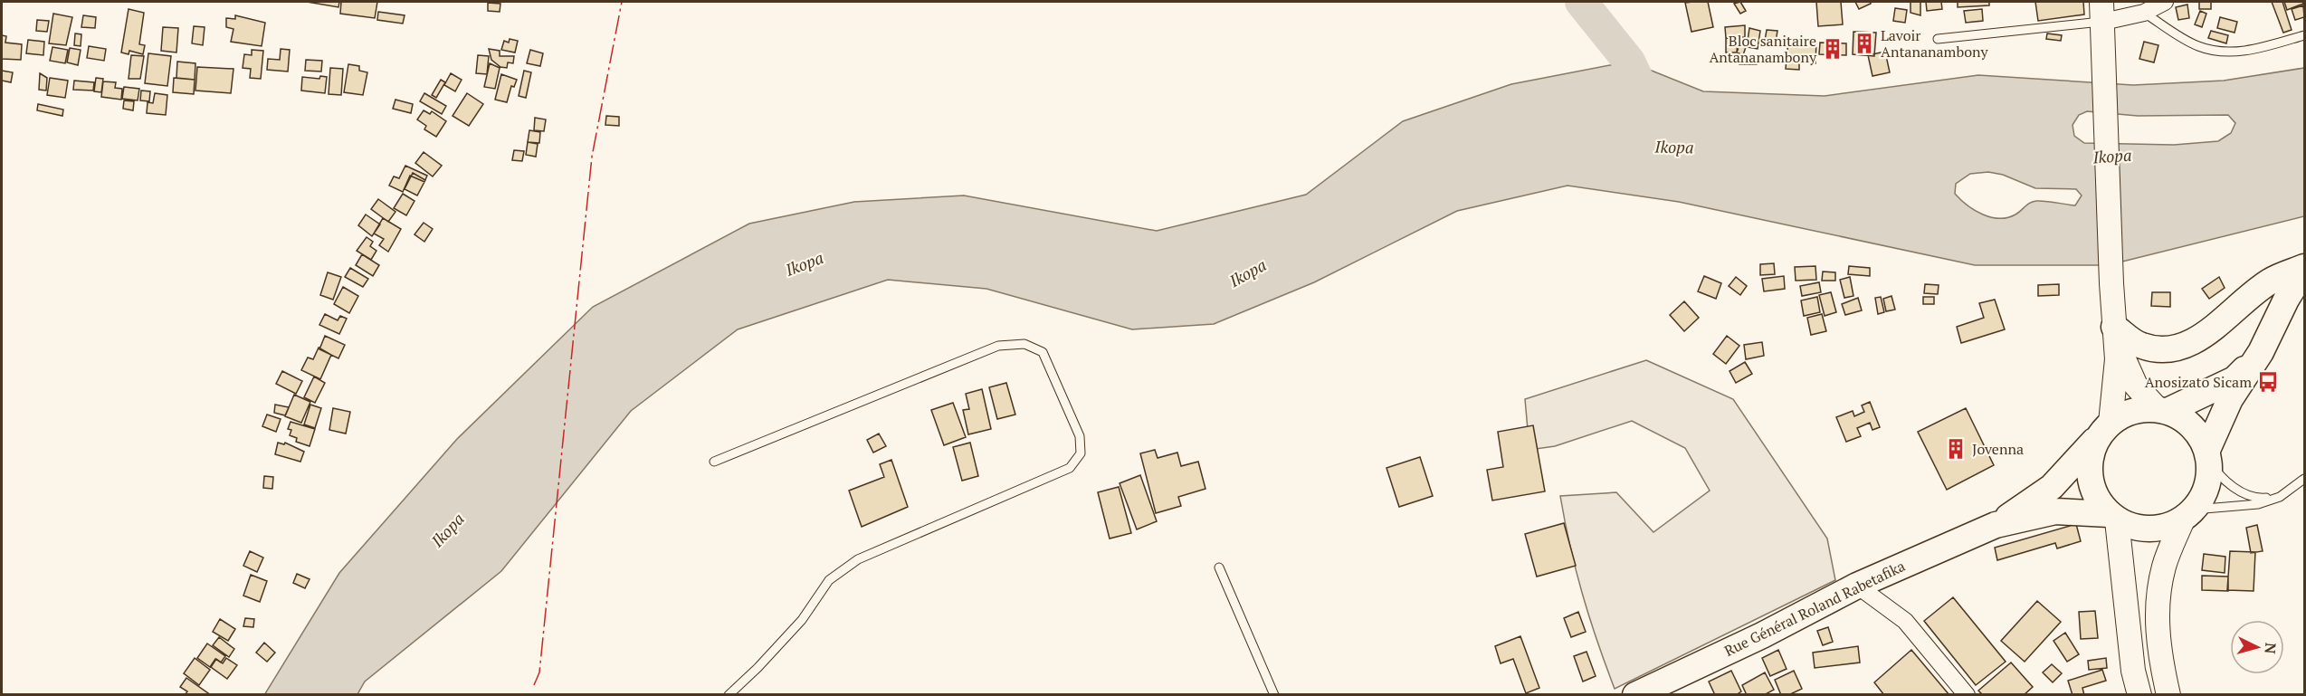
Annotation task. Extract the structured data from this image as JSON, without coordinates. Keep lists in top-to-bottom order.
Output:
{
  "streets": {
    "main road": ["Rue Général Roland Rabetafika"]
  },
  "water": ["Ikopa"],
  "places": {
    "building": ["Lavoir Antananambony", "Bloc sanitaire Antananambony", "Jovenna"],
    "bus stop": ["Anosizato Sicam"]
  },
  "north": "right"
}
